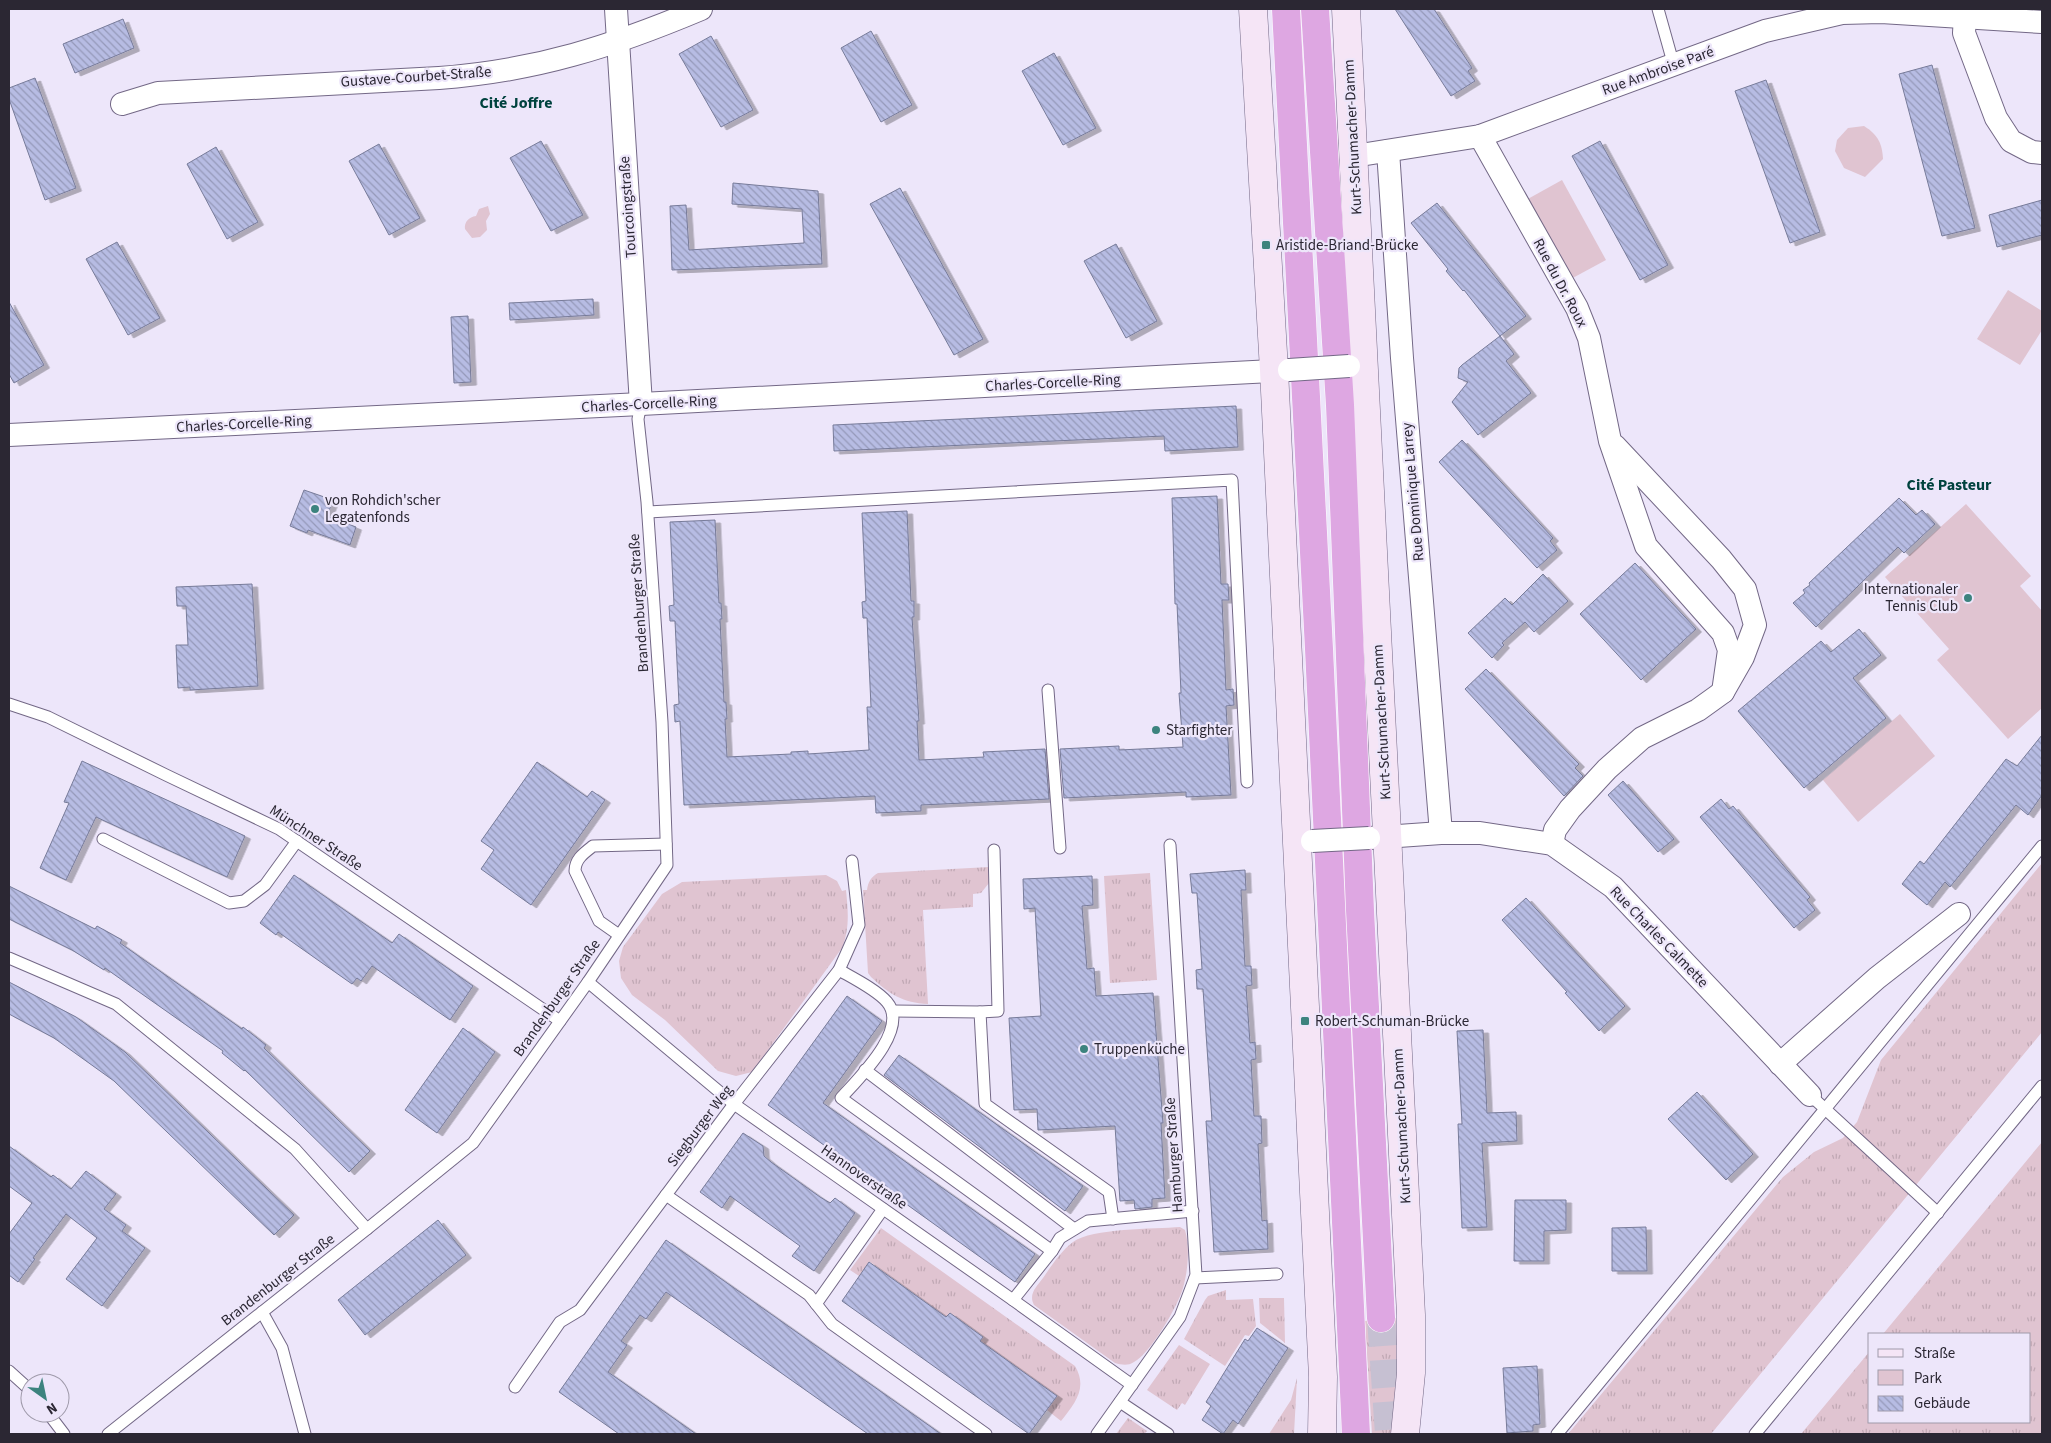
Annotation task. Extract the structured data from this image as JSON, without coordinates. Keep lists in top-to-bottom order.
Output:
{
  "streets": {
    "main road": ["Kurt-Schumacher-Damm"],
    "street": [
      "Rue Ambroise Paré",
      "Gustave-Courbet-Straße",
      "Tourcoingstraße",
      "Rue du Dr. Roux",
      "Charles-Corcelle-Ring",
      "Rue Dominique Larrey",
      "Rue Charles Calmette"
    ],
    "lane": [
      "Brandenburger Straße",
      "Münchner Straße",
      "Siegburger Weg",
      "Hamburger Straße",
      "Hannoverstraße"
    ]
  },
  "crossings": [
    ["Rue Ambroise Paré", "Kurt-Schumacher-Damm"],
    ["Rue Ambroise Paré", "Rue du Dr. Roux"],
    ["Rue Ambroise Paré", "Rue Dominique Larrey"],
    ["Gustave-Courbet-Straße", "Tourcoingstraße"],
    ["Kurt-Schumacher-Damm", "Rue Charles Calmette"],
    ["Tourcoingstraße", "Charles-Corcelle-Ring"],
    ["Tourcoingstraße", "Brandenburger Straße"],
    ["Charles-Corcelle-Ring", "Brandenburger Straße"],
    ["Rue Dominique Larrey", "Rue Charles Calmette"],
    ["Brandenburger Straße", "Münchner Straße"],
    ["Brandenburger Straße", "Hannoverstraße"],
    ["Siegburger Weg", "Hannoverstraße"],
    ["Hamburger Straße", "Hannoverstraße"]
  ],
  "districts": ["Cité Joffre", "Cité Pasteur"],
  "places": {
    "transit": ["Aristide-Briand-Brücke", "Robert-Schuman-Brücke"],
    "other": [
      "von Rohdich'scher Legatenfonds",
      "Internationaler Tennis Club",
      "Starfighter",
      "Truppenküche"
    ]
  },
  "legend": ["Straße", "Park", "Gebäude"],
  "north": "bottom right"
}
